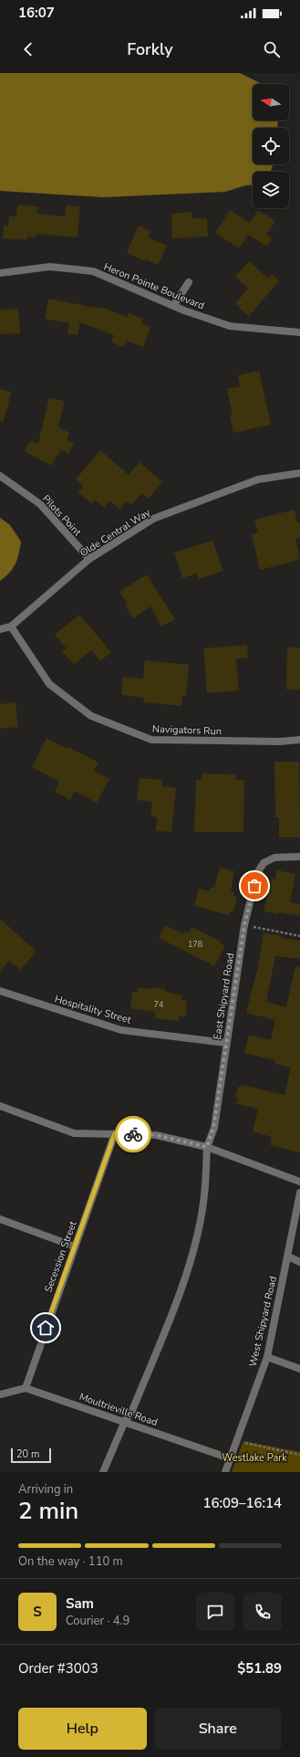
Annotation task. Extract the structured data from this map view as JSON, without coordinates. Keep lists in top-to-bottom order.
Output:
{
  "streets": {
    "street": [
      "Heron Pointe Boulevard",
      "Pilots Point",
      "Olde Central Way",
      "Navigators Run",
      "East Shipyard Road",
      "Hospitality Street",
      "Secession Street",
      "West Shipyard Road",
      "Moultrieville Road"
    ]
  },
  "crossings": [
    ["Pilots Point", "Olde Central Way"],
    ["Olde Central Way", "Navigators Run"],
    ["East Shipyard Road", "Hospitality Street"],
    ["East Shipyard Road", "Moultrieville Road"],
    ["Secession Street", "Moultrieville Road"],
    ["West Shipyard Road", "Moultrieville Road"]
  ],
  "parks": ["Westlake Park"],
  "house_numbers": ["178", "74"],
  "scale_bar": "20 m",
  "north": "left",
  "page": {
    "status": "16:07",
    "header": "Forkly",
    "scale": "20 m",
    "heading": ["2 min", "Arriving in", "16:09–16:14"],
    "panel": [
      "Sam",
      "Courier · 4.9",
      "Order #3003",
      "$51.89"
    ],
    "bar": "On the way · 110 m",
    "round": "S",
    "buttons": ["Help", "Share"]
  }
}
